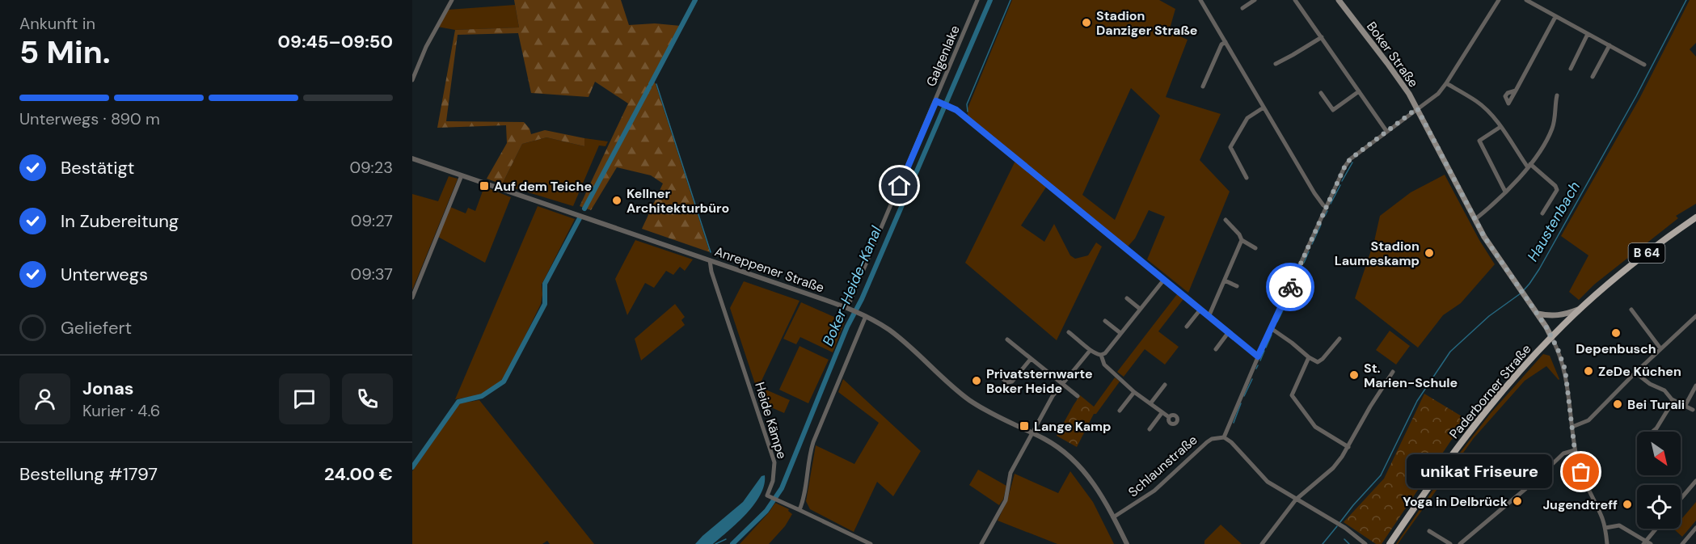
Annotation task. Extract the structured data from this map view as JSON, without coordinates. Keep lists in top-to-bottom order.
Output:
{
  "streets": {
    "main road": ["Boker Straße", "B 64", "Paderborner Straße"],
    "street": [
      "Galgenlake",
      "Anreppener Straße",
      "Heide Kämpe",
      "Schlaunstraße"
    ]
  },
  "crossings": [
    ["Boker Straße", "Paderborner Straße"],
    ["Galgenlake", "Anreppener Straße"],
    ["Anreppener Straße", "Heide Kämpe"],
    ["Anreppener Straße", "Schlaunstraße"]
  ],
  "water": ["Haustenbach", "Boker-Heide-Kanal"],
  "places": {
    "other": [
      "Stadion Danziger Straße",
      "Kellner Architekturbüro",
      "Stadion Laumeskamp",
      "Depenbusch",
      "ZeDe Küchen",
      "St. Marien-Schule",
      "Privatsternwarte Boker Heide",
      "Bei Turali",
      "unikat Friseure",
      "Yoga in Delbrück",
      "Jugendtreff"
    ],
    "transit": ["Auf dem Teiche", "Lange Kamp"]
  },
  "north": "bottom right",
  "page": {
    "heading": ["5 Min.", "Ankunft in", "09:45–09:50"],
    "panel": [
      "Jonas",
      "Kurier · 4.6",
      "Bestellung #1797",
      "24.00 €"
    ],
    "bar": "Unterwegs · 890 m",
    "list": [
      ["Bestätigt", "09:23"],
      ["In Zubereitung", "09:27"],
      ["Unterwegs", "09:37"],
      "Geliefert"
    ],
    "bubble": "unikat Friseure"
  }
}
